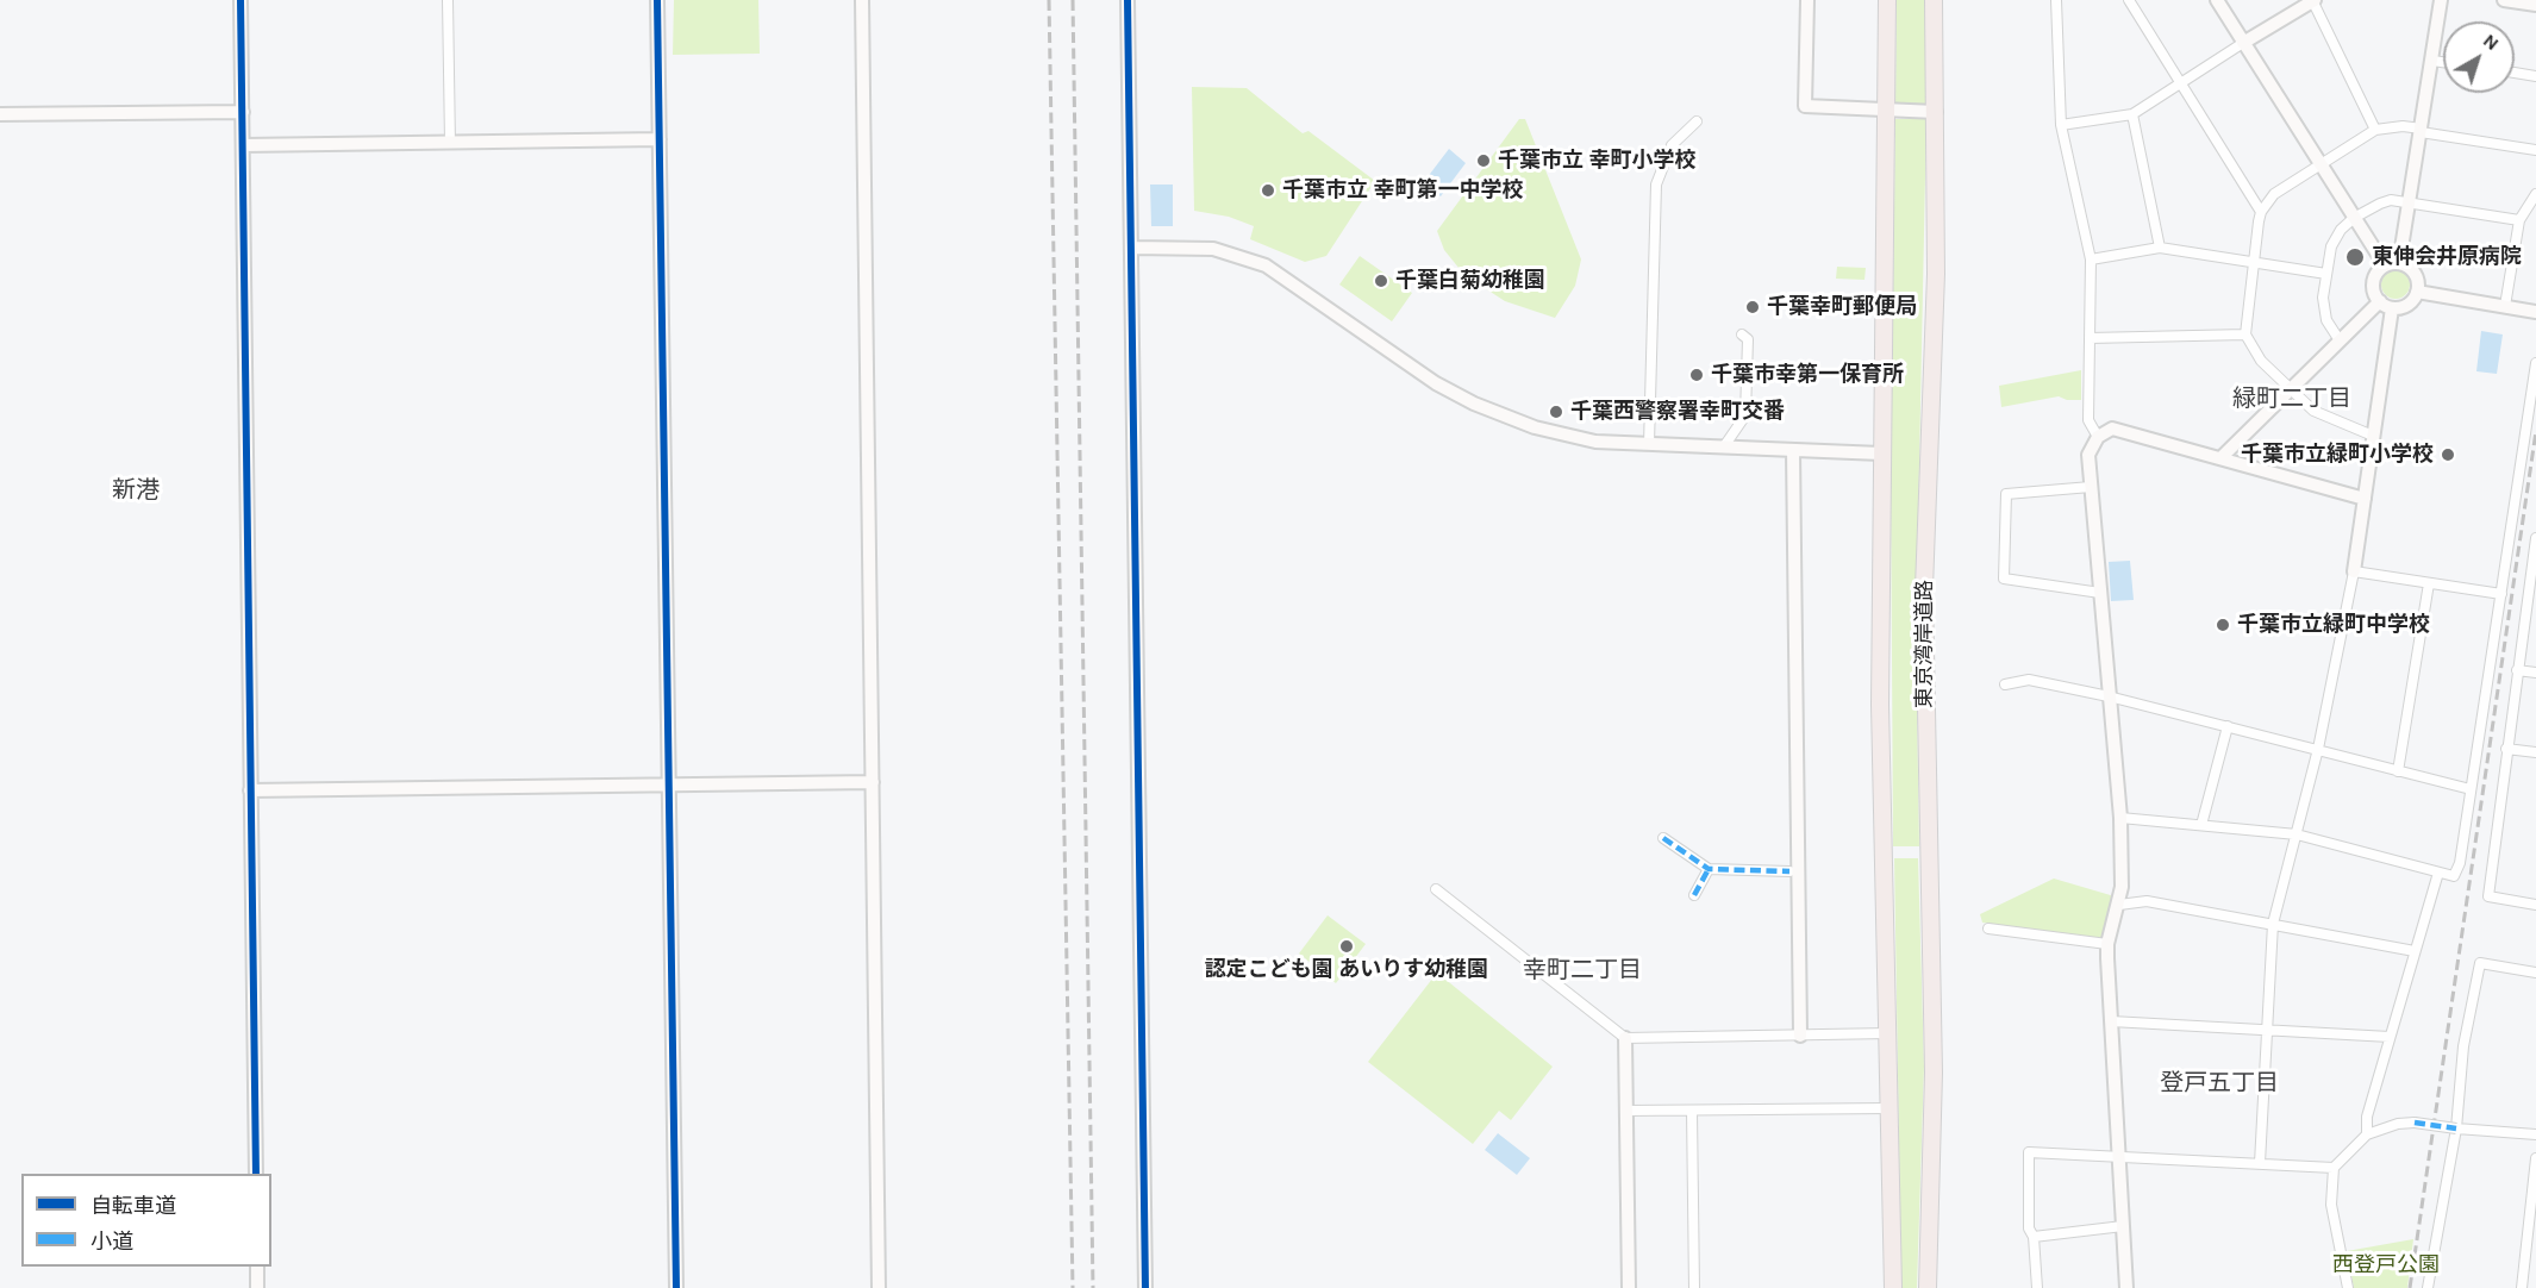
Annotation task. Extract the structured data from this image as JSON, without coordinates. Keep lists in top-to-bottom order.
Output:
{
  "streets": {
    "highway": ["東京湾岸道路"]
  },
  "districts": [
    "緑町二丁目",
    "新港",
    "幸町二丁目",
    "登戸五丁目"
  ],
  "parks": ["西登戸公園"],
  "places": [
    "千葉市立 幸町小学校",
    "千葉市立 幸町第一中学校",
    "東伸会井原病院",
    "千葉白菊幼稚園",
    "千葉幸町郵便局",
    "千葉市幸第一保育所",
    "千葉西警察署幸町交番",
    "千葉市立緑町小学校",
    "千葉市立緑町中学校",
    "認定こども園 あいりす幼稚園"
  ],
  "legend": ["自転車道", "小道"],
  "north": "top right"
}
